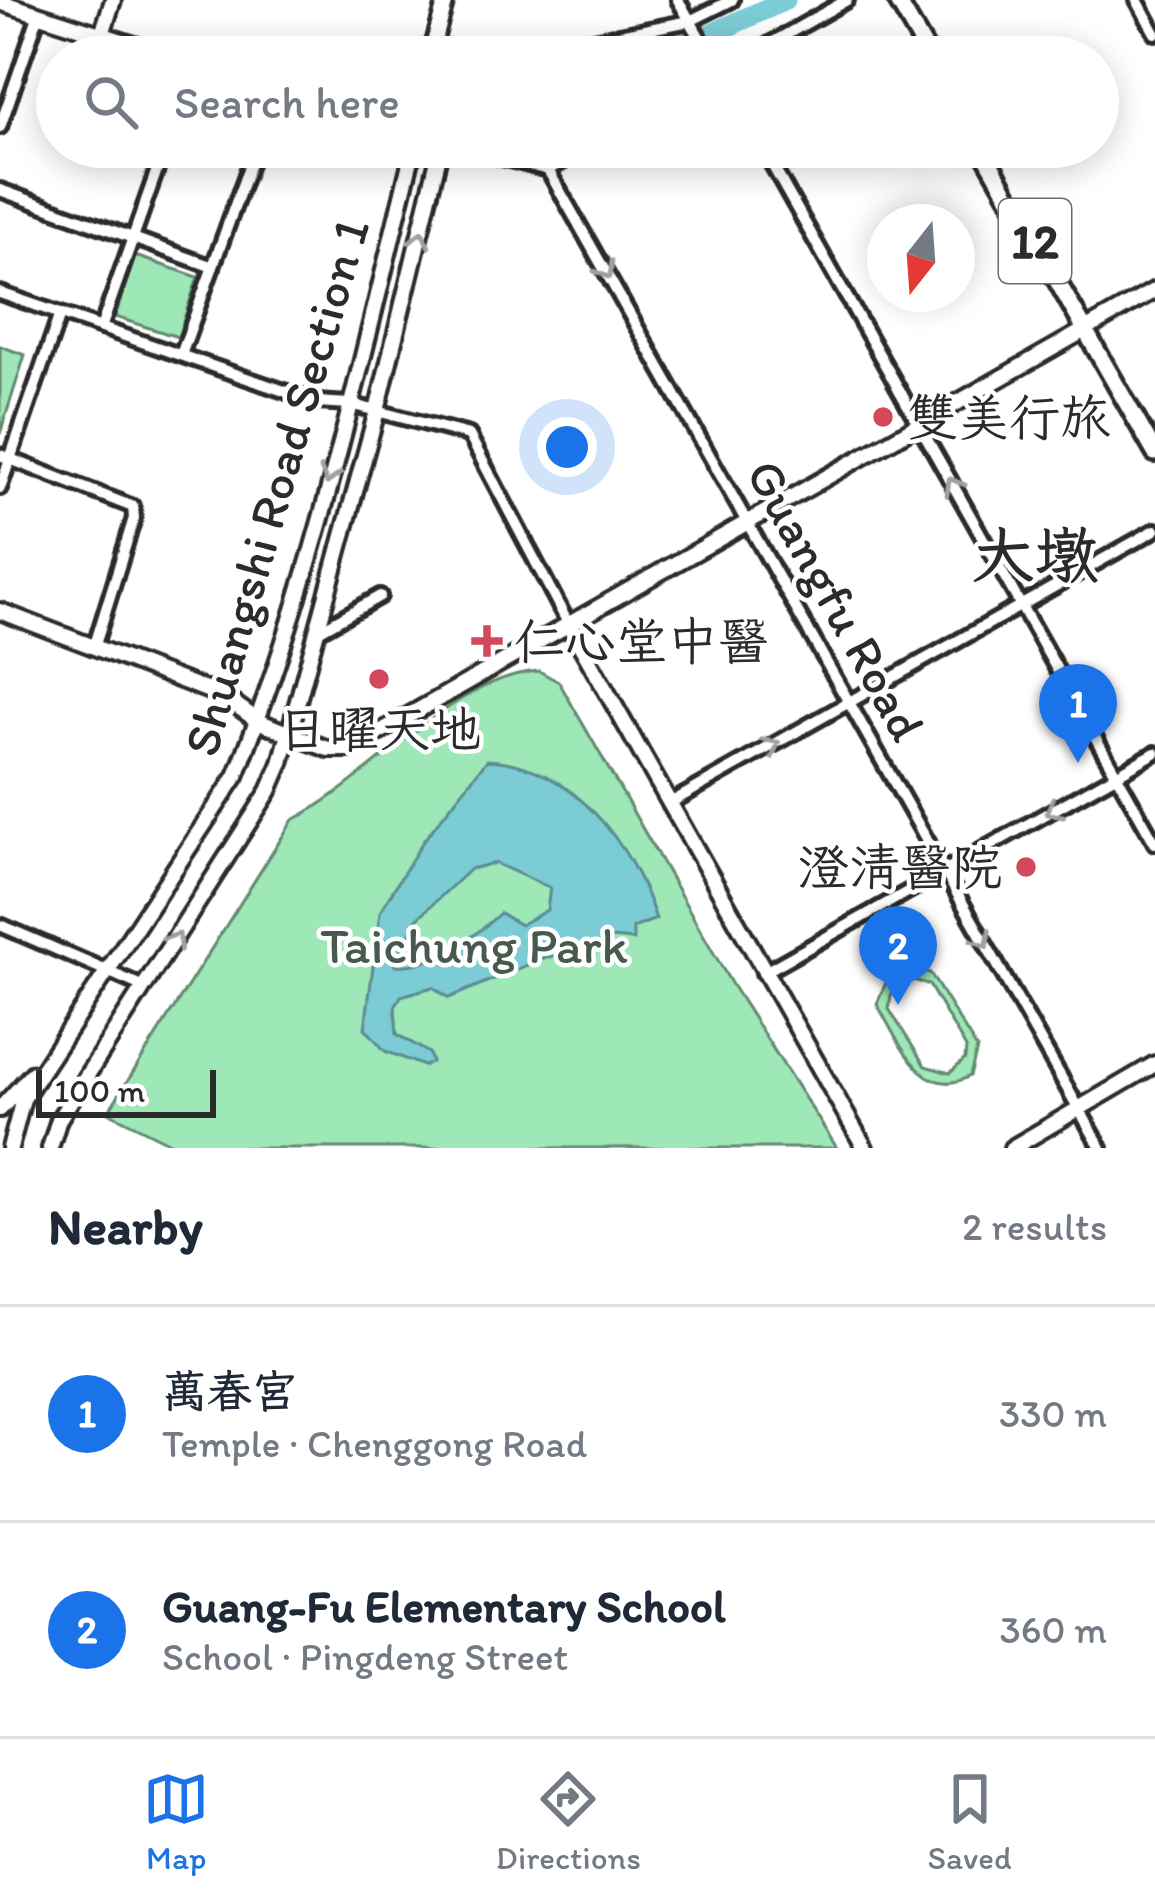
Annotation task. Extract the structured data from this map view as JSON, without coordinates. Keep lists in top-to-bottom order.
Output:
{
  "streets": {
    "main road": ["12", "Shuangshi Road Section 1"],
    "street": ["Guangfu Road"]
  },
  "one_way": ["Guangfu Road"],
  "districts": ["大墩"],
  "parks": ["Taichung Park"],
  "places": {
    "other": ["雙美行旅", "日曜天地", "澄清醫院"],
    "health": ["仁心堂中醫"]
  },
  "scale_bar": "100 m",
  "north": "bottom",
  "page": {
    "search": "Search here",
    "pins": ["1", "2"],
    "scale": "100 m",
    "heading": ["Nearby", "2 results"],
    "list": [
      {
        "mark": "1",
        "name": "萬春宮",
        "note": "Temple · Chenggong Road",
        "value": "330 m"
      },
      {
        "mark": "2",
        "name": "Guang-Fu Elementary School",
        "note": "School · Pingdeng Street",
        "value": "360 m"
      }
    ],
    "nav": ["Map", "Directions", "Saved"]
  }
}
